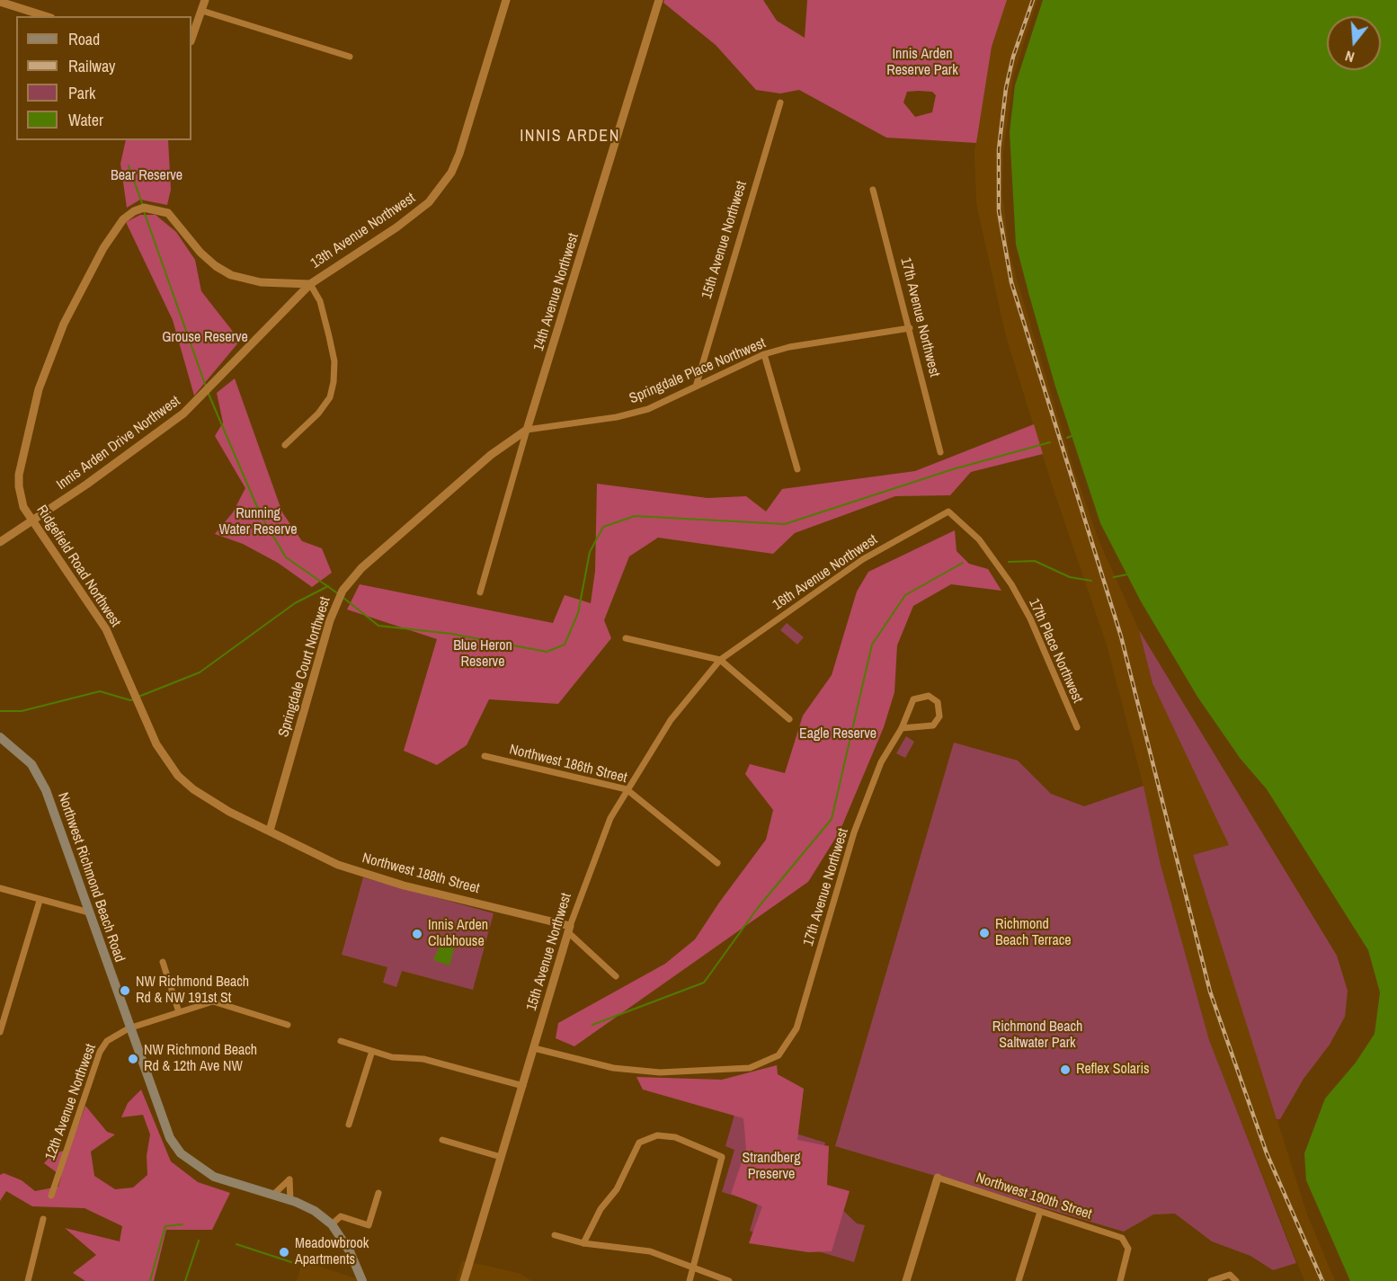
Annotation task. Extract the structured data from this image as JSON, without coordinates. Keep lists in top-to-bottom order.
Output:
{
  "streets": {
    "main road": ["Northwest Richmond Beach Road"],
    "street": [
      "13th Avenue Northwest",
      "15th Avenue Northwest",
      "14th Avenue Northwest",
      "17th Avenue Northwest",
      "Springdale Place Northwest",
      "Innis Arden Drive Northwest",
      "Ridgefield Road Northwest",
      "16th Avenue Northwest",
      "17th Place Northwest",
      "Springdale Court Northwest",
      "Northwest 186th Street",
      "Northwest 188th Street",
      "12th Avenue Northwest",
      "Northwest 190th Street"
    ]
  },
  "crossings": [
    ["13th Avenue Northwest", "Innis Arden Drive Northwest"],
    ["13th Avenue Northwest", "Ridgefield Road Northwest"],
    ["15th Avenue Northwest", "17th Avenue Northwest"],
    ["15th Avenue Northwest", "Springdale Place Northwest"],
    ["15th Avenue Northwest", "16th Avenue Northwest"],
    ["15th Avenue Northwest", "Northwest 186th Street"],
    ["15th Avenue Northwest", "Northwest 188th Street"],
    ["14th Avenue Northwest", "Springdale Place Northwest"],
    ["14th Avenue Northwest", "Springdale Court Northwest"],
    ["17th Avenue Northwest", "Springdale Place Northwest"],
    ["Springdale Place Northwest", "Springdale Court Northwest"],
    ["Innis Arden Drive Northwest", "Ridgefield Road Northwest"],
    ["Ridgefield Road Northwest", "Springdale Court Northwest"],
    ["Ridgefield Road Northwest", "Northwest 188th Street"],
    ["16th Avenue Northwest", "17th Place Northwest"],
    ["Springdale Court Northwest", "Northwest 188th Street"],
    ["Northwest Richmond Beach Road", "12th Avenue Northwest"]
  ],
  "districts": ["INNIS ARDEN"],
  "parks": [
    "Innis Arden Reserve Park",
    "Bear Reserve",
    "Grouse Reserve",
    "Running Water Reserve",
    "Blue Heron Reserve",
    "Eagle Reserve",
    "Richmond Beach Saltwater Park",
    "Strandberg Preserve"
  ],
  "places": [
    "Richmond Beach Terrace",
    "Innis Arden Clubhouse",
    "NW Richmond Beach Rd & NW 191st St",
    "NW Richmond Beach Rd & 12th Ave NW",
    "Reflex Solaris",
    "Meadowbrook Apartments"
  ],
  "legend": [
    "Road",
    "Railway",
    "Park",
    "Water"
  ],
  "north": "bottom"
}
